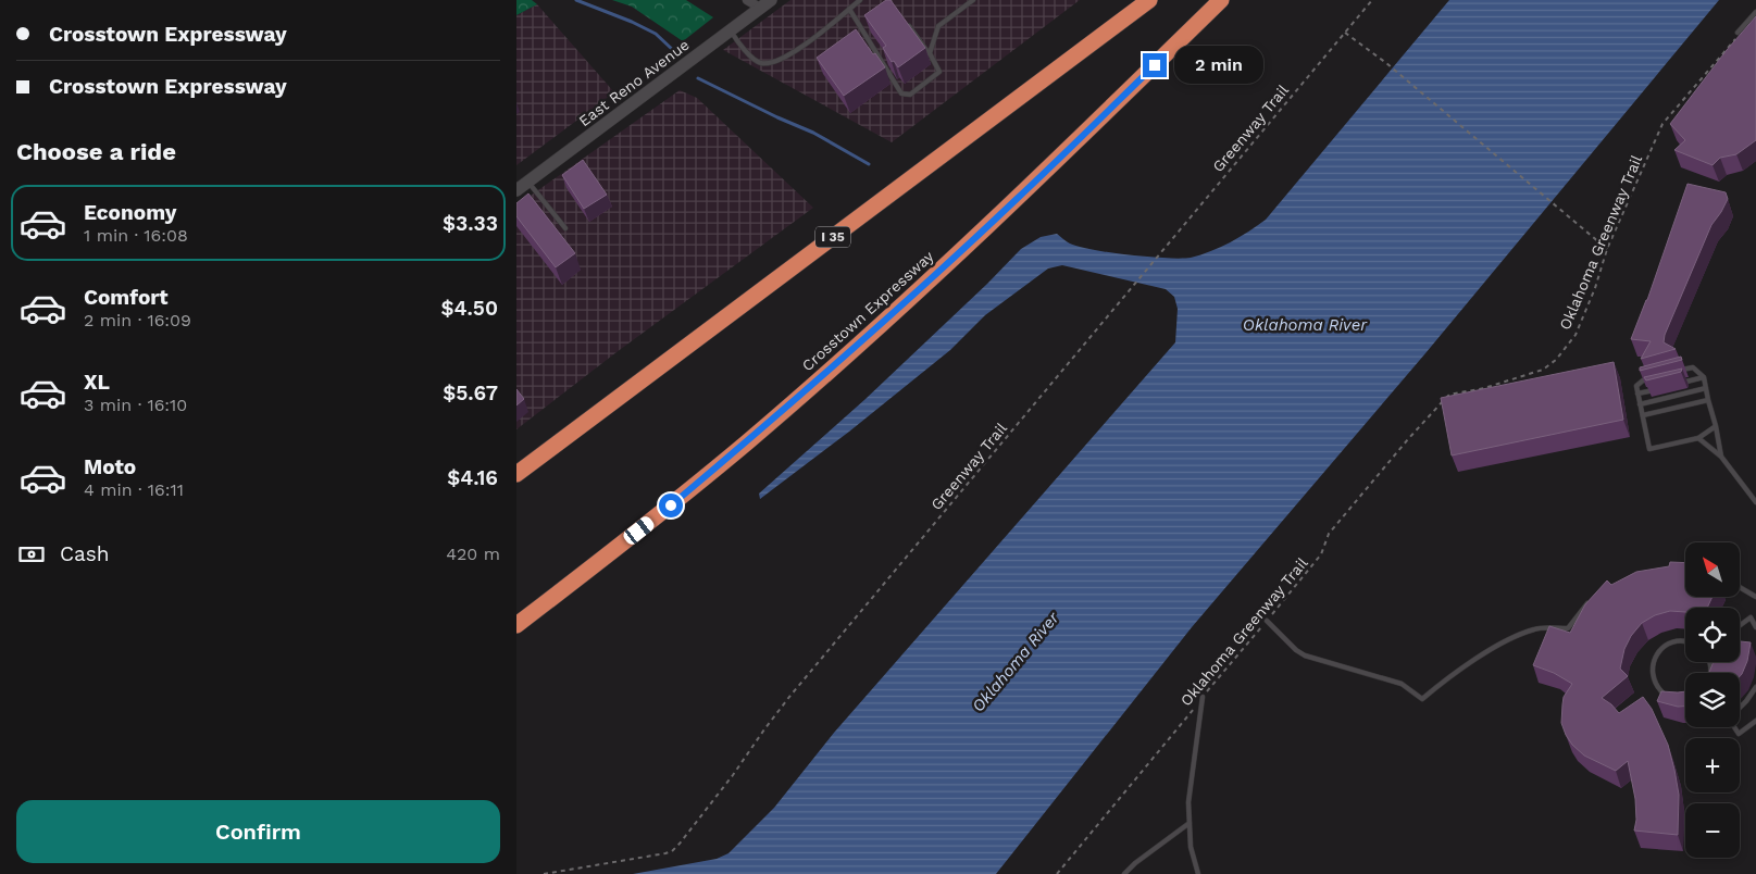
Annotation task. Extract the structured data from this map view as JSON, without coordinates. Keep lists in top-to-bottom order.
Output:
{
  "streets": {
    "highway": ["I 35", "Crosstown Expressway"],
    "main road": ["East Reno Avenue"],
    "path": ["Greenway Trail", "Oklahoma Greenway Trail"]
  },
  "water": ["Oklahoma River"],
  "north": "top left",
  "page": {
    "banner": ["Crosstown Expressway", "Crosstown Expressway"],
    "bubble": "2 min",
    "heading": "Choose a ride",
    "list": [
      {
        "name": "Economy",
        "note": "1 min · 16:08",
        "value": "$3.33"
      },
      {
        "name": "Comfort",
        "note": "2 min · 16:09",
        "value": "$4.50"
      },
      {
        "name": "XL",
        "note": "3 min · 16:10",
        "value": "$5.67"
      },
      {
        "name": "Moto",
        "note": "4 min · 16:11",
        "value": "$4.16"
      }
    ],
    "pay": ["Cash", "420 m"],
    "map_buttons": ["+", "−"],
    "buttons": "Confirm"
  }
}
